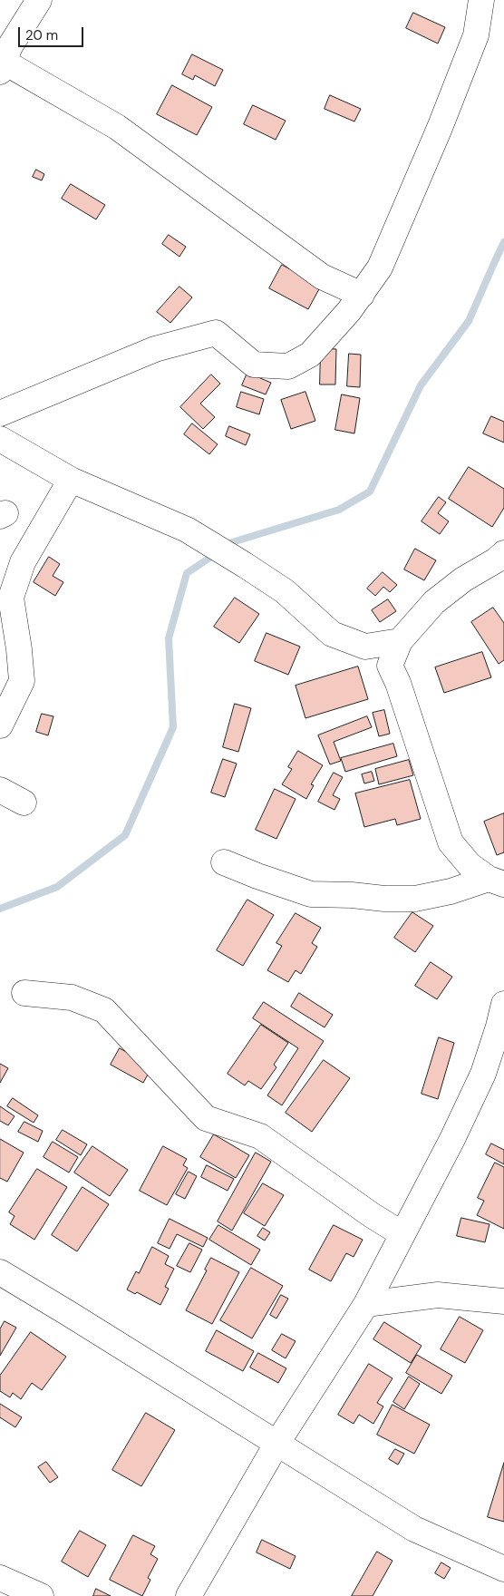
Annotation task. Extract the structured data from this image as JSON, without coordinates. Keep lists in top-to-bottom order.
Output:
{
  "scale_bar": "20 m"
}
